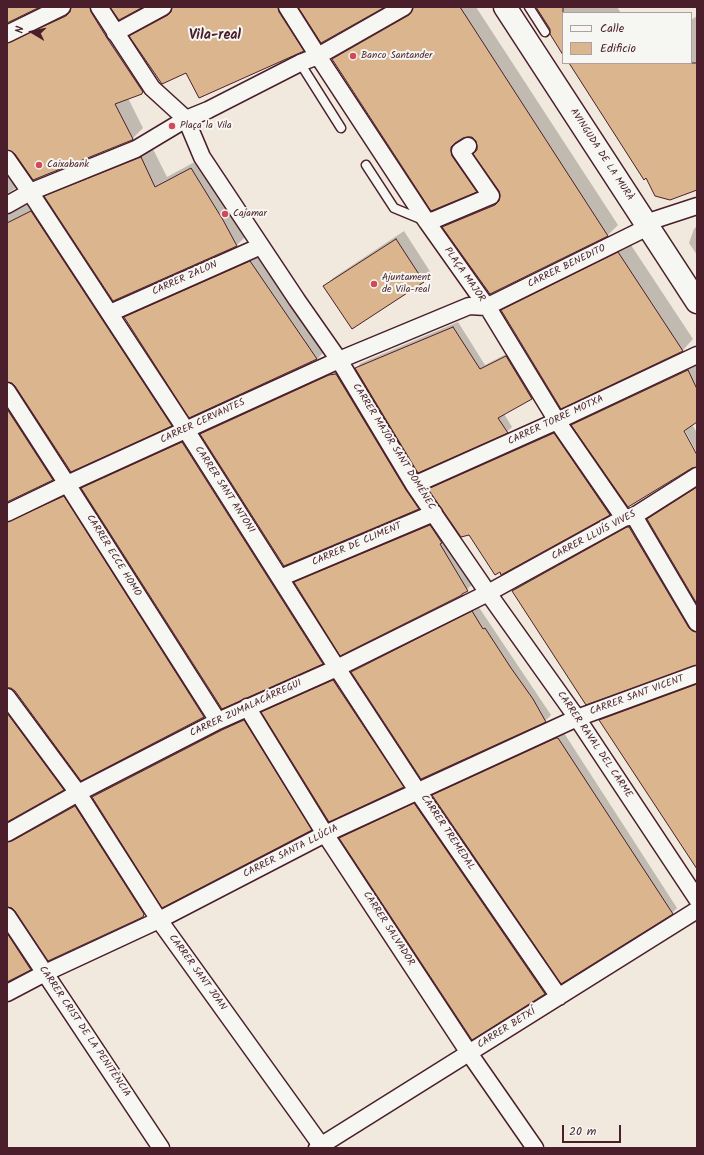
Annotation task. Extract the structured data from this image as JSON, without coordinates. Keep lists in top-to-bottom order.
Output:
{
  "streets": {
    "main road": ["AVINGUDA DE LA MURÀ"],
    "street": [
      "CARRER BENEDITO",
      "PLAÇA MAJOR",
      "CARRER ZALON",
      "CARRER TORRE MOTXA",
      "CARRER CERVANTES",
      "CARRER MAJOR SANT DOMÉNEC",
      "CARRER SANT ANTONI",
      "CARRER LLUÍS VIVES",
      "CARRER DE CLIMENT",
      "CARRER ECCE HOMO",
      "CARRER SANT VICENT",
      "CARRER ZUMALACÁRREGUI",
      "CARRER RAVAL DEL CARME",
      "CARRER TREMEDAL",
      "CARRER SANTA LLÚCIA",
      "CARRER SALVADOR",
      "CARRER SANT JOAN",
      "CARRER BETXÍ",
      "CARRER CRIST DE LA PENITÈNCIA"
    ]
  },
  "crossings": [
    ["AVINGUDA DE LA MURÀ", "CARRER BENEDITO"],
    ["CARRER BENEDITO", "PLAÇA MAJOR"],
    ["PLAÇA MAJOR", "CARRER CERVANTES"],
    ["PLAÇA MAJOR", "CARRER MAJOR SANT DOMÉNEC"],
    ["CARRER ZALON", "CARRER SANT ANTONI"],
    ["CARRER TORRE MOTXA", "CARRER MAJOR SANT DOMÉNEC"],
    ["CARRER CERVANTES", "CARRER MAJOR SANT DOMÉNEC"],
    ["CARRER CERVANTES", "CARRER SANT ANTONI"],
    ["CARRER CERVANTES", "CARRER ECCE HOMO"],
    ["CARRER MAJOR SANT DOMÉNEC", "CARRER LLUÍS VIVES"],
    ["CARRER MAJOR SANT DOMÉNEC", "CARRER DE CLIMENT"],
    ["CARRER MAJOR SANT DOMÉNEC", "CARRER ZUMALACÁRREGUI"],
    ["CARRER MAJOR SANT DOMÉNEC", "CARRER RAVAL DEL CARME"],
    ["CARRER SANT ANTONI", "CARRER DE CLIMENT"],
    ["CARRER SANT ANTONI", "CARRER ZUMALACÁRREGUI"],
    ["CARRER SANT ANTONI", "CARRER TREMEDAL"],
    ["CARRER LLUÍS VIVES", "CARRER ZUMALACÁRREGUI"],
    ["CARRER LLUÍS VIVES", "CARRER RAVAL DEL CARME"],
    ["CARRER ECCE HOMO", "CARRER ZUMALACÁRREGUI"],
    ["CARRER SANT VICENT", "CARRER RAVAL DEL CARME"],
    ["CARRER SANT VICENT", "CARRER SANTA LLÚCIA"],
    ["CARRER ZUMALACÁRREGUI", "CARRER RAVAL DEL CARME"],
    ["CARRER ZUMALACÁRREGUI", "CARRER TREMEDAL"],
    ["CARRER ZUMALACÁRREGUI", "CARRER SALVADOR"],
    ["CARRER ZUMALACÁRREGUI", "CARRER SANT JOAN"],
    ["CARRER RAVAL DEL CARME", "CARRER SANTA LLÚCIA"],
    ["CARRER RAVAL DEL CARME", "CARRER BETXÍ"],
    ["CARRER TREMEDAL", "CARRER SANTA LLÚCIA"],
    ["CARRER TREMEDAL", "CARRER BETXÍ"],
    ["CARRER SANTA LLÚCIA", "CARRER SALVADOR"],
    ["CARRER SANTA LLÚCIA", "CARRER SANT JOAN"],
    ["CARRER SANTA LLÚCIA", "CARRER CRIST DE LA PENITÈNCIA"],
    ["CARRER SALVADOR", "CARRER BETXÍ"],
    ["CARRER SANT JOAN", "CARRER BETXÍ"]
  ],
  "districts": ["Vila-real"],
  "places": [
    "Banco Santander",
    "Plaça la Vila",
    "Caixabank",
    "Cajamar",
    "Ajuntament de Vila-real"
  ],
  "legend": ["Calle", "Edificio"],
  "scale_bar": "20 m",
  "north": "left"
}
